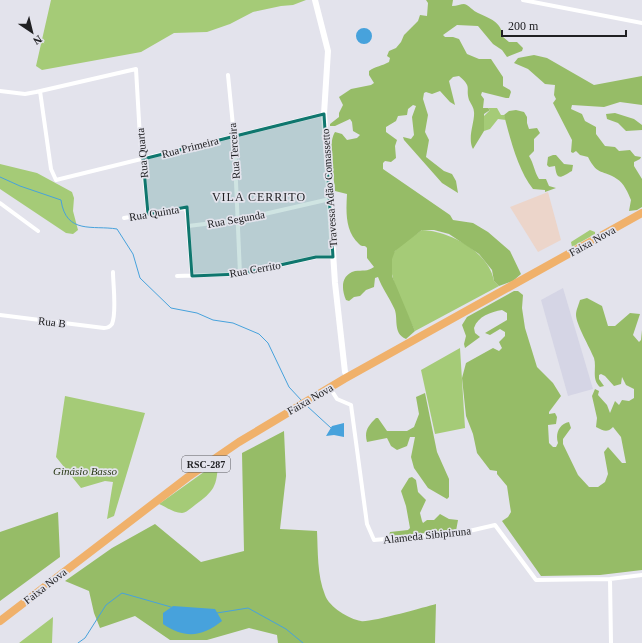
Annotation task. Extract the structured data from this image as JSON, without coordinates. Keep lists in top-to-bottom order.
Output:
{
  "streets": {
    "highway": ["Faixa Nova", "RSC-287"],
    "street": [
      "Rua Primeira",
      "Rua Terceira",
      "Rua Quarta",
      "Travessa Adão Comassetto",
      "Rua Quinta",
      "Rua Segunda",
      "Rua Cerrito",
      "Rua B",
      "Alameda Sibipiruna"
    ]
  },
  "crossings": [
    ["Rua Primeira", "Rua Terceira"],
    ["Rua Primeira", "Rua Quarta"],
    ["Rua Primeira", "Travessa Adão Comassetto"],
    ["Rua Terceira", "Rua Segunda"],
    ["Rua Terceira", "Rua Cerrito"],
    ["Rua Quarta", "Rua Quinta"],
    ["Travessa Adão Comassetto", "Rua Segunda"],
    ["Travessa Adão Comassetto", "Faixa Nova"],
    ["Travessa Adão Comassetto", "Rua Cerrito"],
    ["Rua Quinta", "Rua Segunda"],
    ["Faixa Nova", "Alameda Sibipiruna"]
  ],
  "districts": ["VILA CERRITO"],
  "parks": ["Ginásio Basso"],
  "scale_bar": "200 m",
  "north": "bottom right"
}
